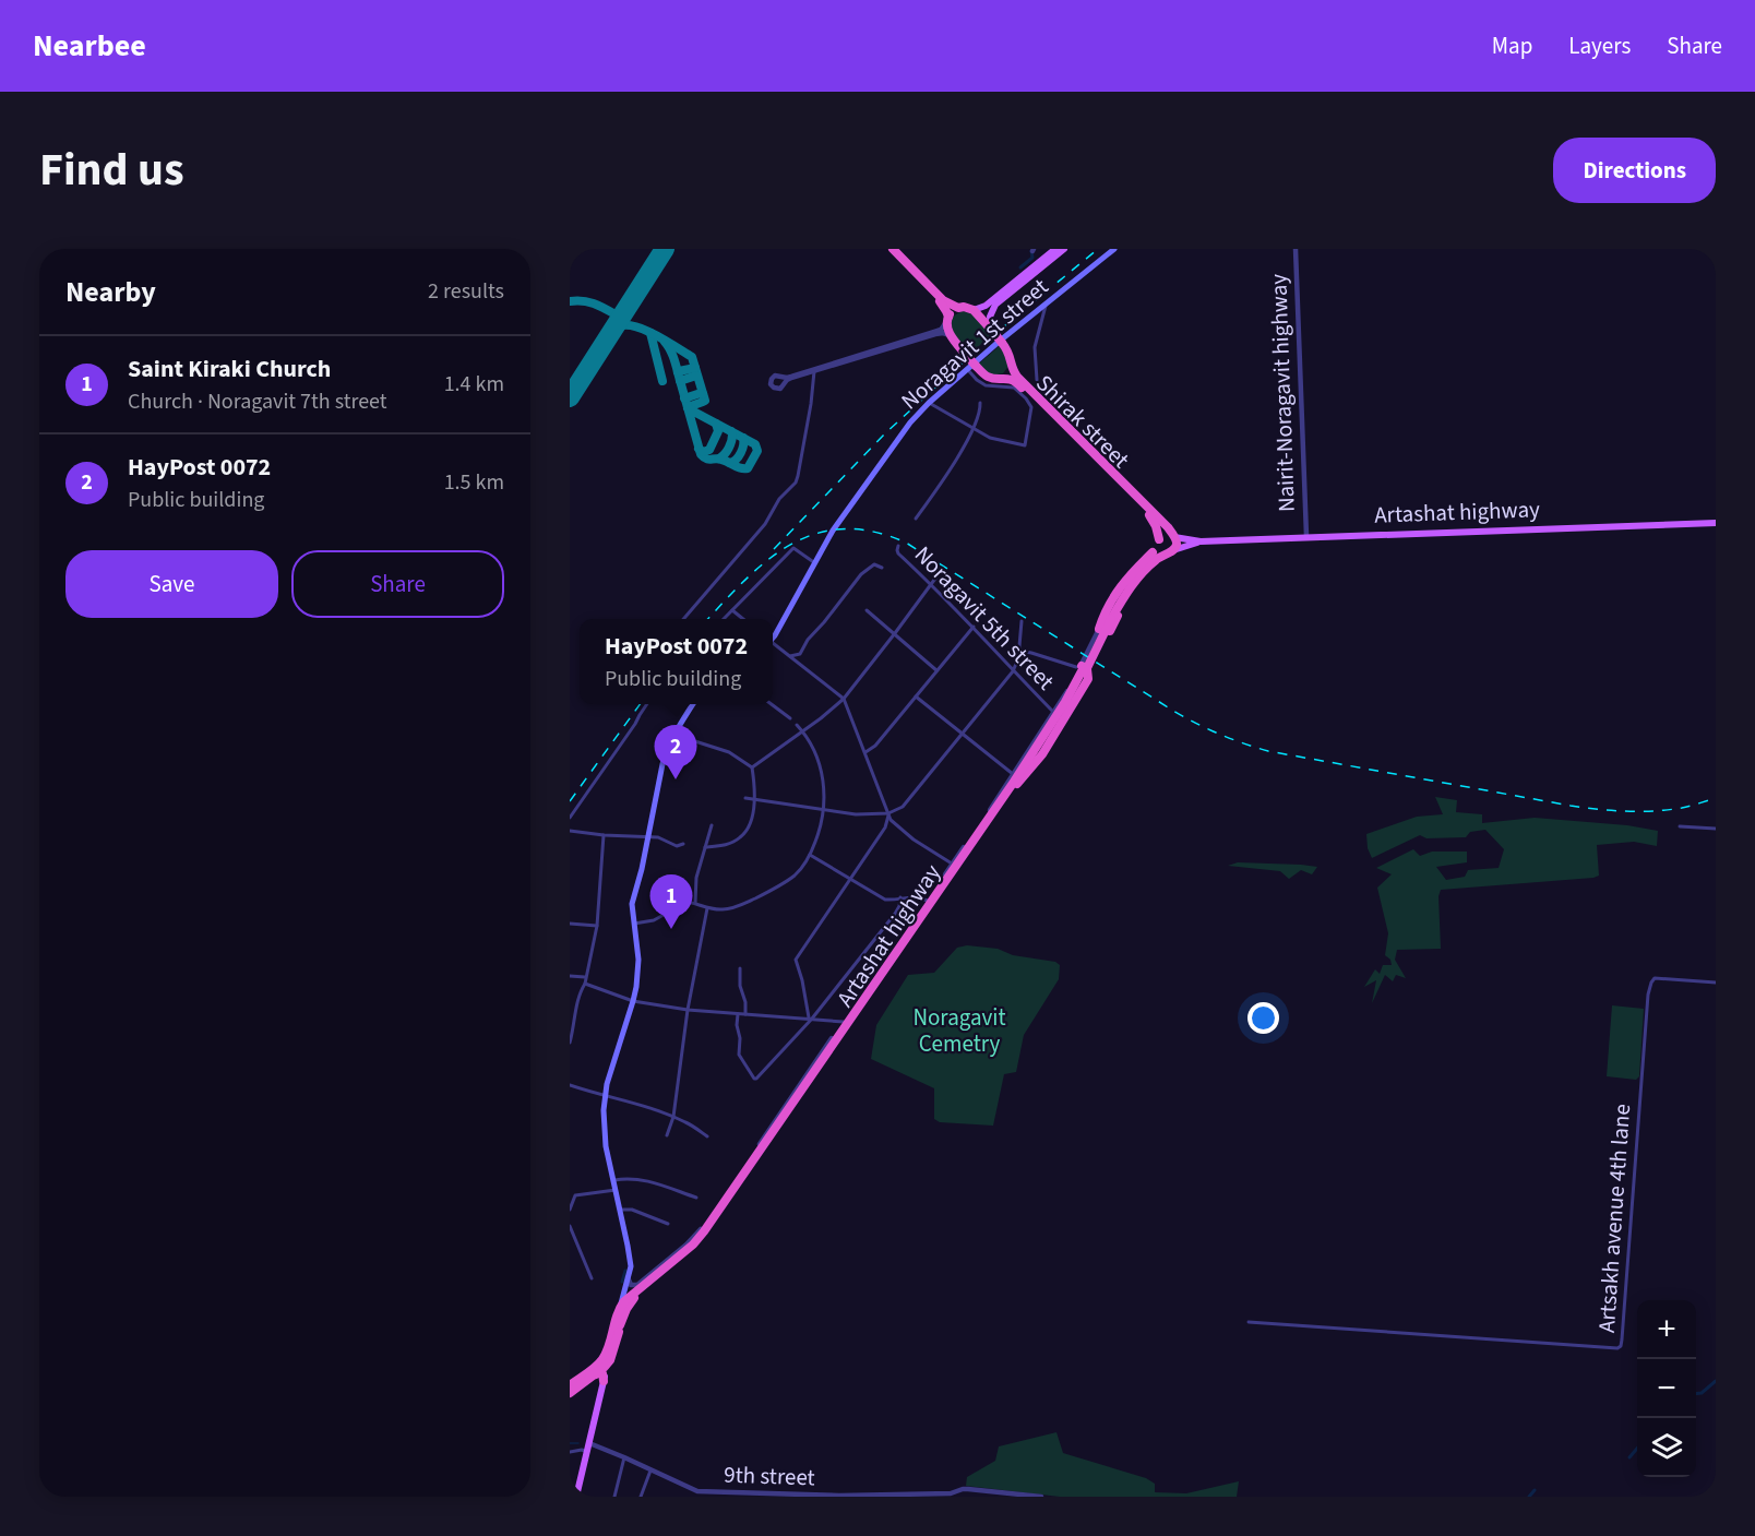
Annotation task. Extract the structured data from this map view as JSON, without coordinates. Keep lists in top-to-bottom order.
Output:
{
  "streets": {
    "highway": ["Shirak street", "Artashat highway"],
    "main road": ["Noragavit 1st street"],
    "street": [
      "Nairit-Noragavit highway",
      "Noragavit 5th street",
      "Artsakh avenue 4th lane",
      "9th street"
    ]
  },
  "crossings": [
    ["Nairit-Noragavit highway", "Artashat highway"],
    ["Shirak street", "Artashat highway"],
    ["Artashat highway", "Noragavit 5th street"]
  ],
  "parks": ["Noragavit Cemetry"],
  "page": {
    "header": "Nearbee",
    "nav": ["Map", "Layers", "Share"],
    "title": "Find us",
    "buttons": [
      "Directions",
      ["Save", "Share"]
    ],
    "heading": ["Nearby", "2 results"],
    "list": [
      {
        "mark": "1",
        "name": "Saint Kiraki Church",
        "note": "Church · Noragavit 7th street",
        "value": "1.4 km"
      },
      {
        "mark": "2",
        "name": "HayPost 0072",
        "note": "Public building",
        "value": "1.5 km"
      }
    ],
    "popup": ["HayPost 0072", "Public building"],
    "pins": ["2", "1"],
    "map_buttons": ["+", "−"]
  }
}
